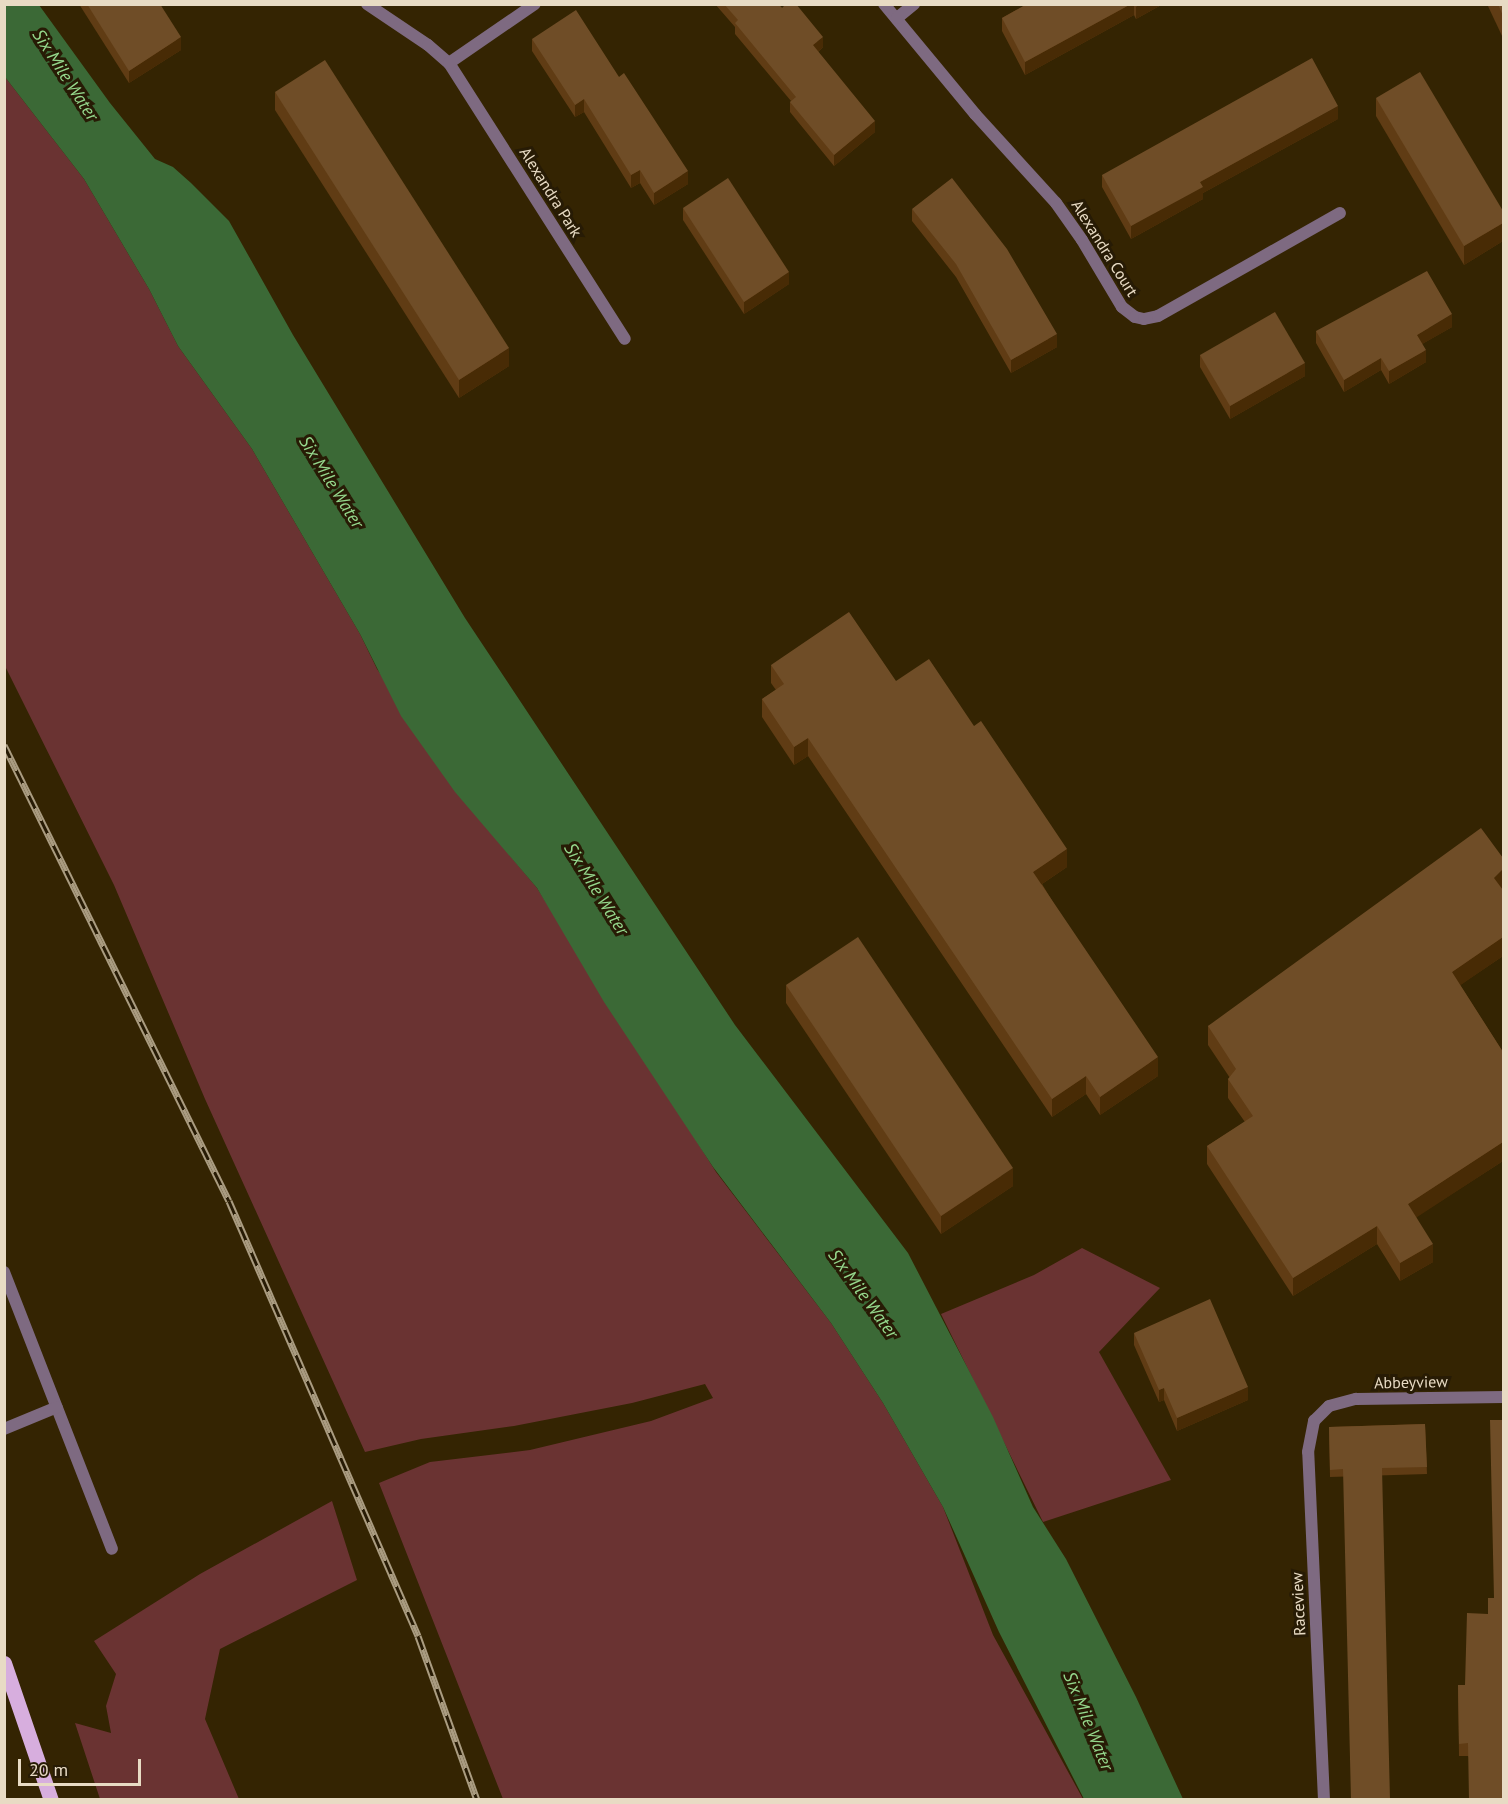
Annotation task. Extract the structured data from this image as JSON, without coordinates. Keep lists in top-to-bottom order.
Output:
{
  "streets": {
    "street": [
      "Alexandra Park",
      "Alexandra Court",
      "Abbeyview",
      "Raceview"
    ]
  },
  "crossings": [
    ["Abbeyview", "Raceview"]
  ],
  "water": ["Six Mile Water"],
  "scale_bar": "20 m"
}
